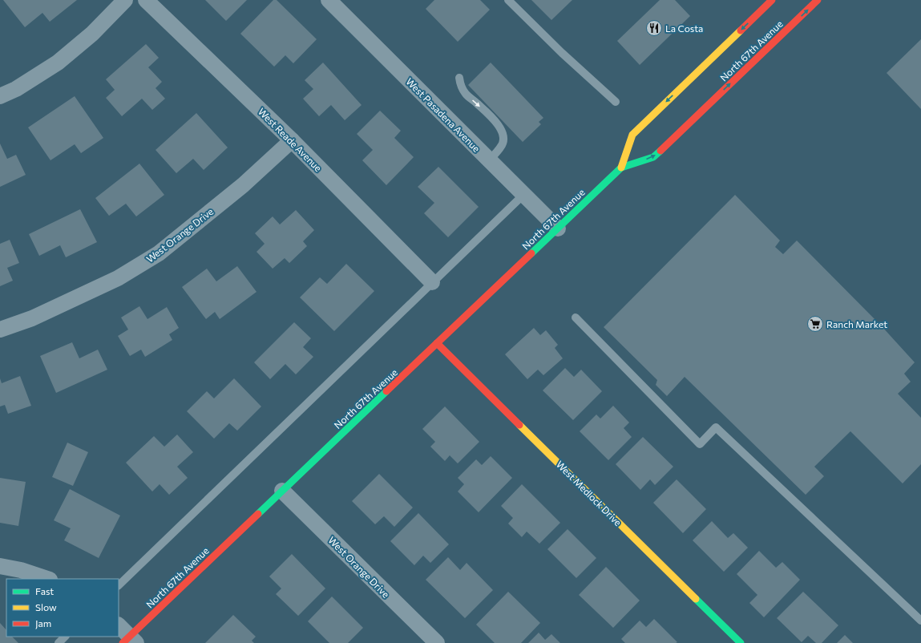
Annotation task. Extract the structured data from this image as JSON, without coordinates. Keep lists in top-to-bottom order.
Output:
{
  "streets": {
    "main road": ["North 67th Avenue", "West Medlock Drive"],
    "street": ["West Pasadena Avenue", "West Reade Avenue", "West Orange Drive"]
  },
  "crossings": [
    ["North 67th Avenue", "West Pasadena Avenue"],
    ["North 67th Avenue", "West Orange Drive"],
    ["North 67th Avenue", "West Medlock Drive"],
    ["West Reade Avenue", "West Orange Drive"]
  ],
  "places": {
    "restaurant": ["La Costa"],
    "supermarket": ["Ranch Market"]
  },
  "legend": ["Fast", "Slow", "Jam"]
}
